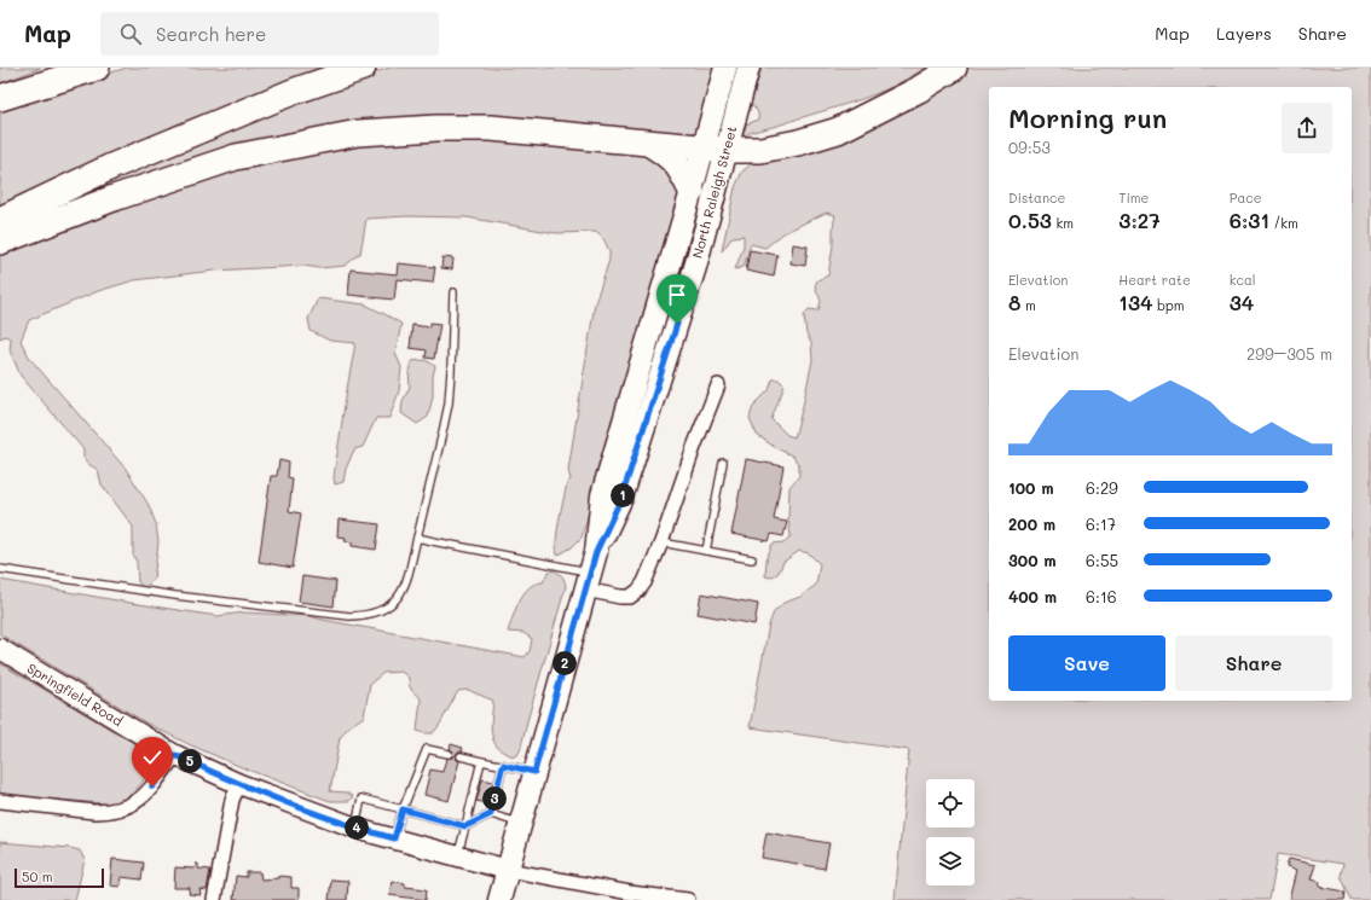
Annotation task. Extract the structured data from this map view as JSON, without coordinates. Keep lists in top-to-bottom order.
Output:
{
  "streets": {
    "main road": ["North Raleigh Street", "Springfield Road"]
  },
  "scale_bar": "50 m",
  "page": {
    "header": "Map",
    "search": "Search here",
    "nav": ["Map", "Layers", "Share"],
    "heading": ["Morning run", "09:53"],
    "stats": [
      ["Distance", "0.53 km"],
      ["Time", "3:27"],
      ["Pace", "6:31 /km"],
      ["Elevation", "8 m"],
      ["Heart rate", "134 bpm"],
      ["kcal", "34"]
    ],
    "chart": ["Elevation", "299–305 m"],
    "list": [
      {
        "name": "100 m",
        "note": "6:29"
      },
      {
        "name": "200 m",
        "note": "6:17"
      },
      {
        "name": "300 m",
        "note": "6:55"
      },
      {
        "name": "400 m",
        "note": "6:16"
      }
    ],
    "pins": [
      "1",
      "2",
      "5",
      "3",
      "4"
    ],
    "buttons": ["Save", "Share"],
    "scale": "50 m"
  }
}
